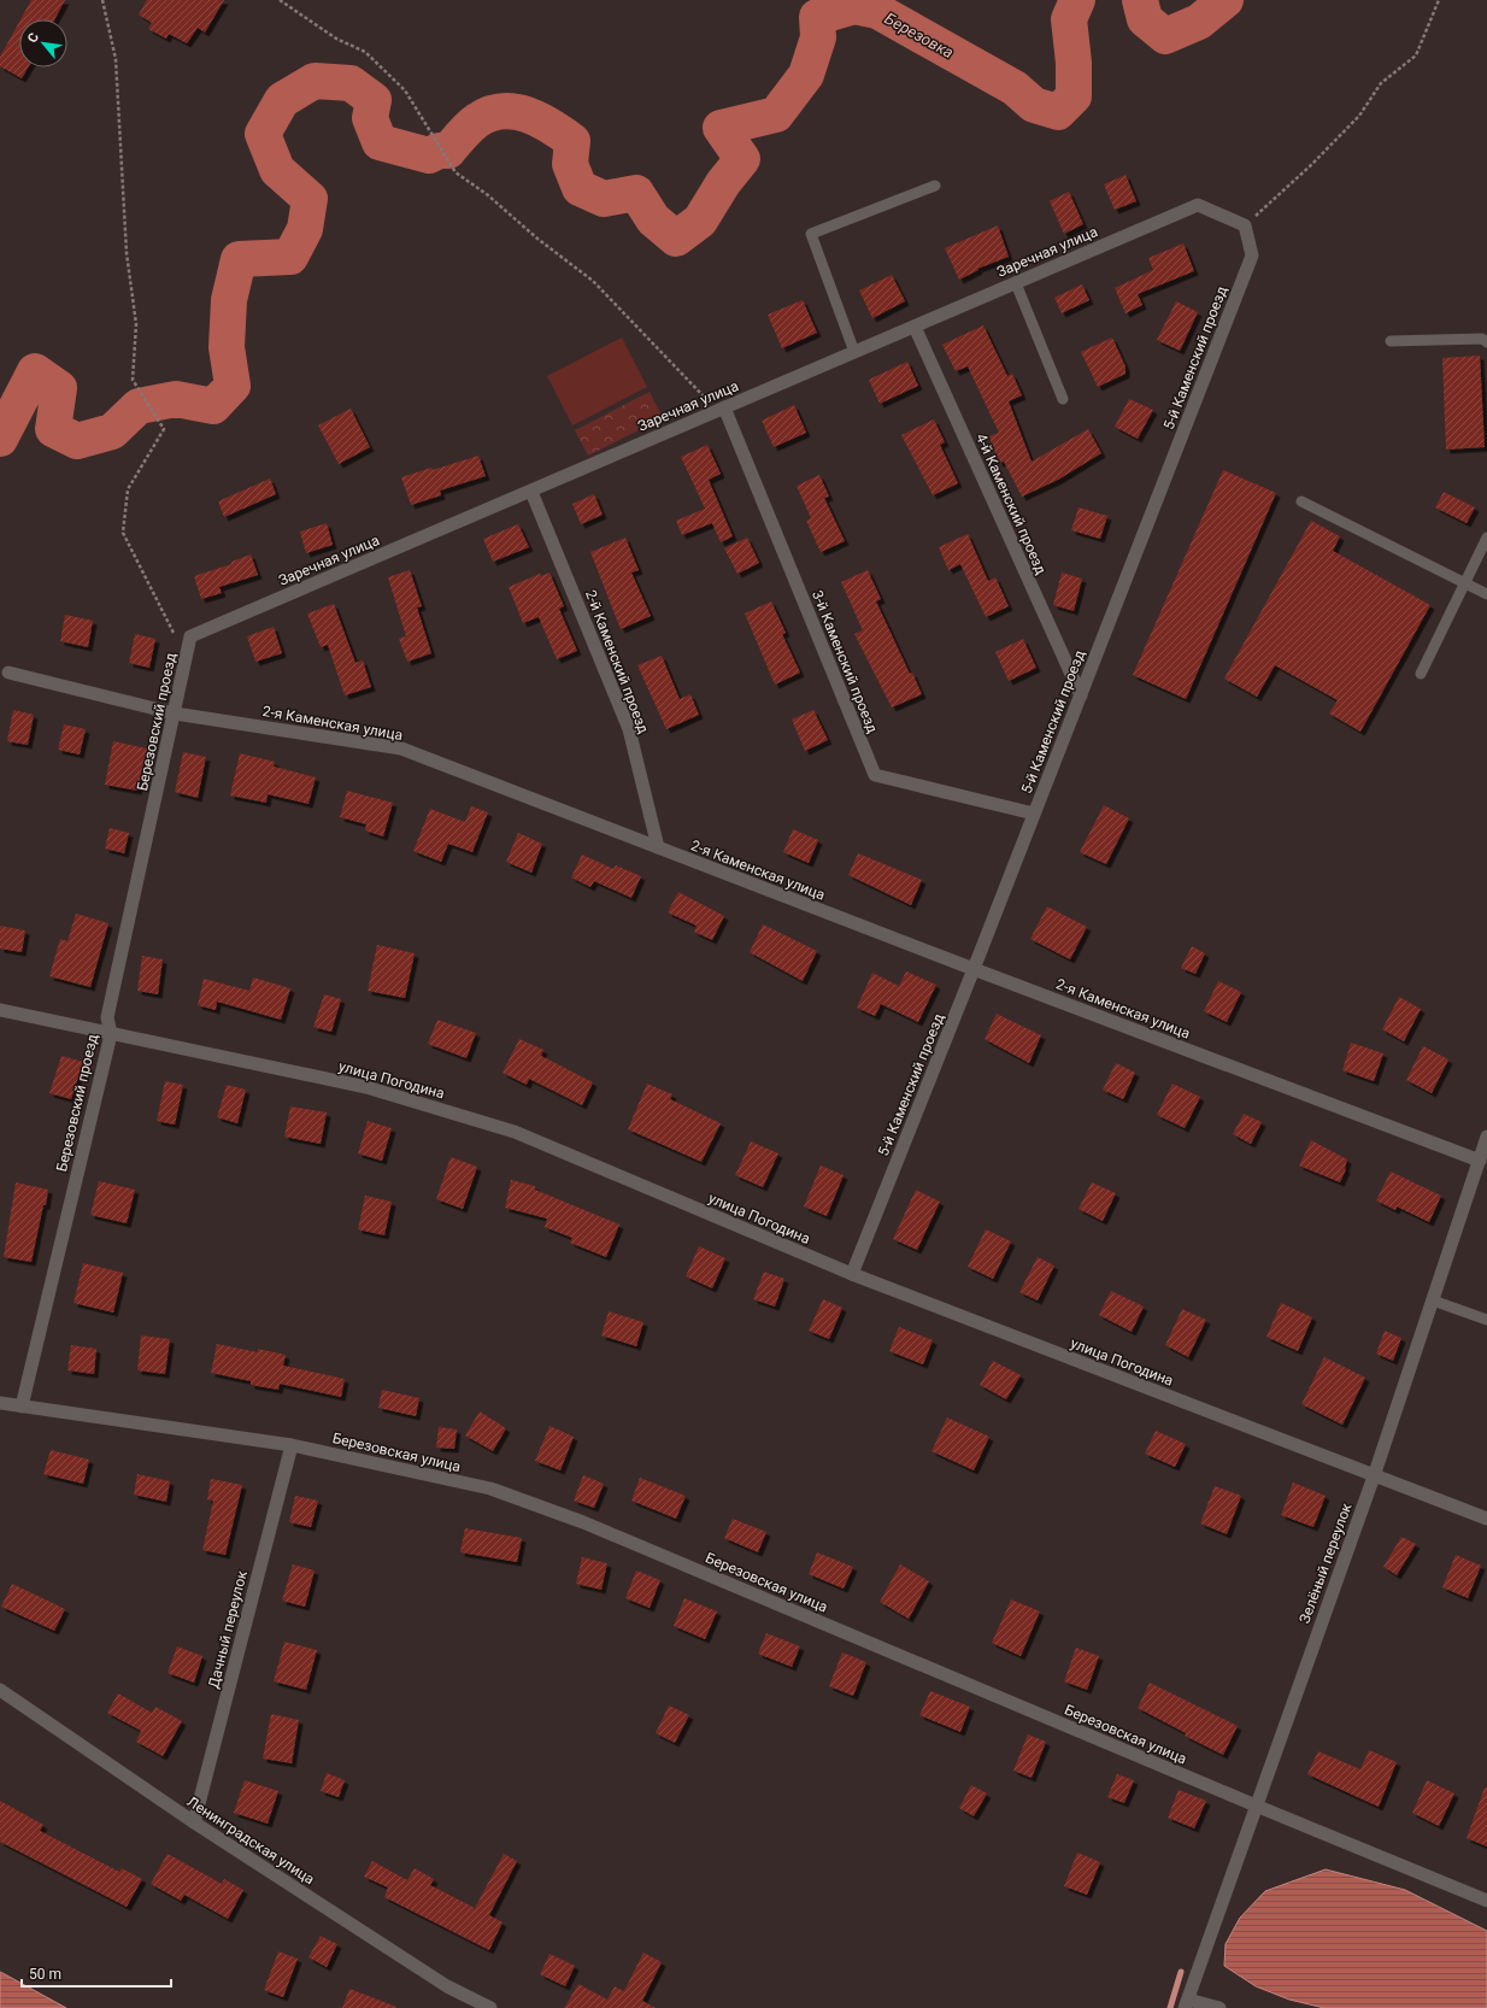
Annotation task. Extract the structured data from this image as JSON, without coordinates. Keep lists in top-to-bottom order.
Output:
{
  "streets": {
    "street": [
      "Заречная улица",
      "5-й Каменский проезд",
      "4-й Каменский проезд",
      "2-й Каменский проезд",
      "3-й Каменский проезд",
      "Березовский проезд",
      "2-я Каменская улица",
      "улица Погодина",
      "Березовская улица",
      "Зелёный переулок",
      "Дачный переулок",
      "Ленинградская улица"
    ]
  },
  "crossings": [
    ["Заречная улица", "5-й Каменский проезд"],
    ["Заречная улица", "4-й Каменский проезд"],
    ["Заречная улица", "2-й Каменский проезд"],
    ["Заречная улица", "3-й Каменский проезд"],
    ["Заречная улица", "Березовский проезд"],
    ["5-й Каменский проезд", "4-й Каменский проезд"],
    ["5-й Каменский проезд", "3-й Каменский проезд"],
    ["5-й Каменский проезд", "2-я Каменская улица"],
    ["5-й Каменский проезд", "улица Погодина"],
    ["2-й Каменский проезд", "2-я Каменская улица"],
    ["Березовский проезд", "2-я Каменская улица"],
    ["Березовский проезд", "улица Погодина"],
    ["Березовский проезд", "Березовская улица"],
    ["2-я Каменская улица", "Зелёный переулок"],
    ["улица Погодина", "Зелёный переулок"],
    ["Березовская улица", "Зелёный переулок"],
    ["Березовская улица", "Дачный переулок"],
    ["Дачный переулок", "Ленинградская улица"]
  ],
  "water": ["Березовка"],
  "scale_bar": "50 m",
  "north": "top left"
}
